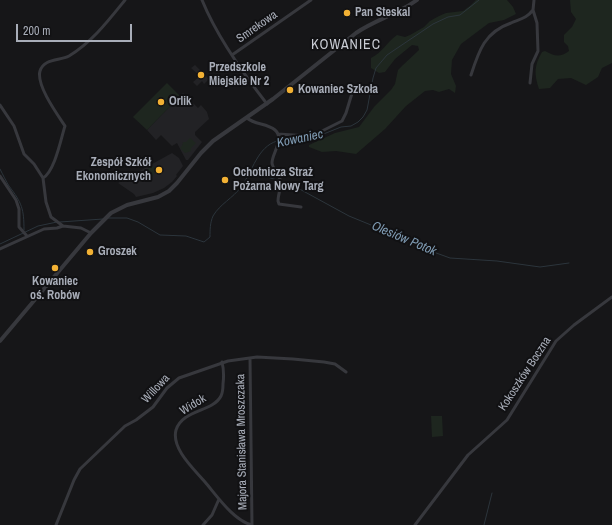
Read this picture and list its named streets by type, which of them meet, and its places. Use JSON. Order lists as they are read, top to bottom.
{
  "streets": {
    "street": [
      "Smrekowa",
      "Kokoszków Boczna",
      "Willowa",
      "Widok",
      "Majora Stanisława Mroszczaka"
    ]
  },
  "crossings": [
    ["Willowa", "Widok"],
    ["Willowa", "Majora Stanisława Mroszczaka"],
    ["Widok", "Majora Stanisława Mroszczaka"]
  ],
  "districts": ["KOWANIEC"],
  "water": ["Kowaniec", "Olesiów Potok"],
  "places": [
    "Pan Steskal",
    "Przedszkole Miejskie Nr 2",
    "Kowaniec Szkoła",
    "Orlik",
    "Zespół Szkół Ekonomicznych",
    "Ochotnicza Straż Pożarna Nowy Targ",
    "Groszek",
    "Kowaniec oś. Robów"
  ],
  "scale_bar": "200 m"
}
